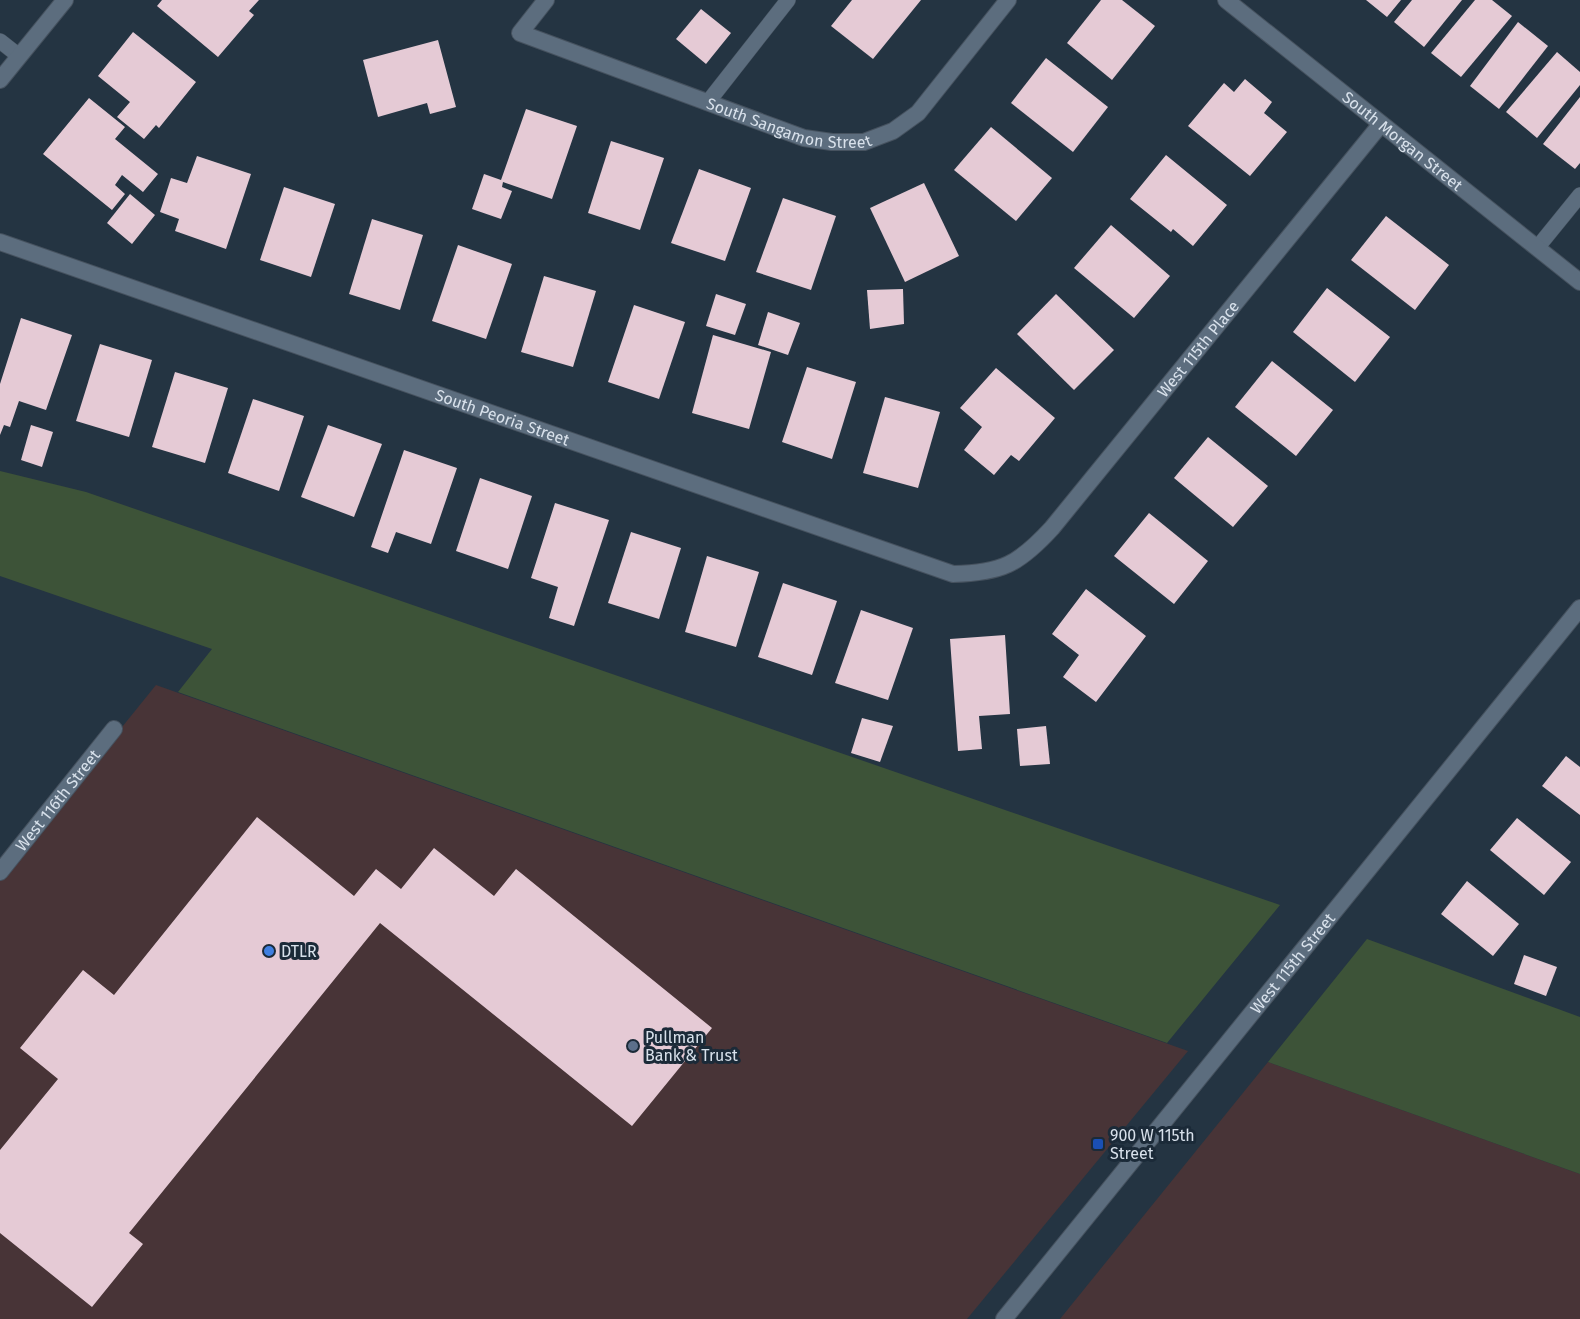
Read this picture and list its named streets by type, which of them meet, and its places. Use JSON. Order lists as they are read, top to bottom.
{
  "streets": {
    "street": [
      "South Sangamon Street",
      "South Morgan Street",
      "West 115th Place",
      "South Peoria Street",
      "West 116th Street",
      "West 115th Street"
    ]
  },
  "crossings": [
    ["South Morgan Street", "West 115th Place"],
    ["West 115th Place", "South Peoria Street"]
  ],
  "places": {
    "other": ["DTLR", "Pullman Bank & Trust"],
    "transit": ["900 W 115th Street"]
  }
}
